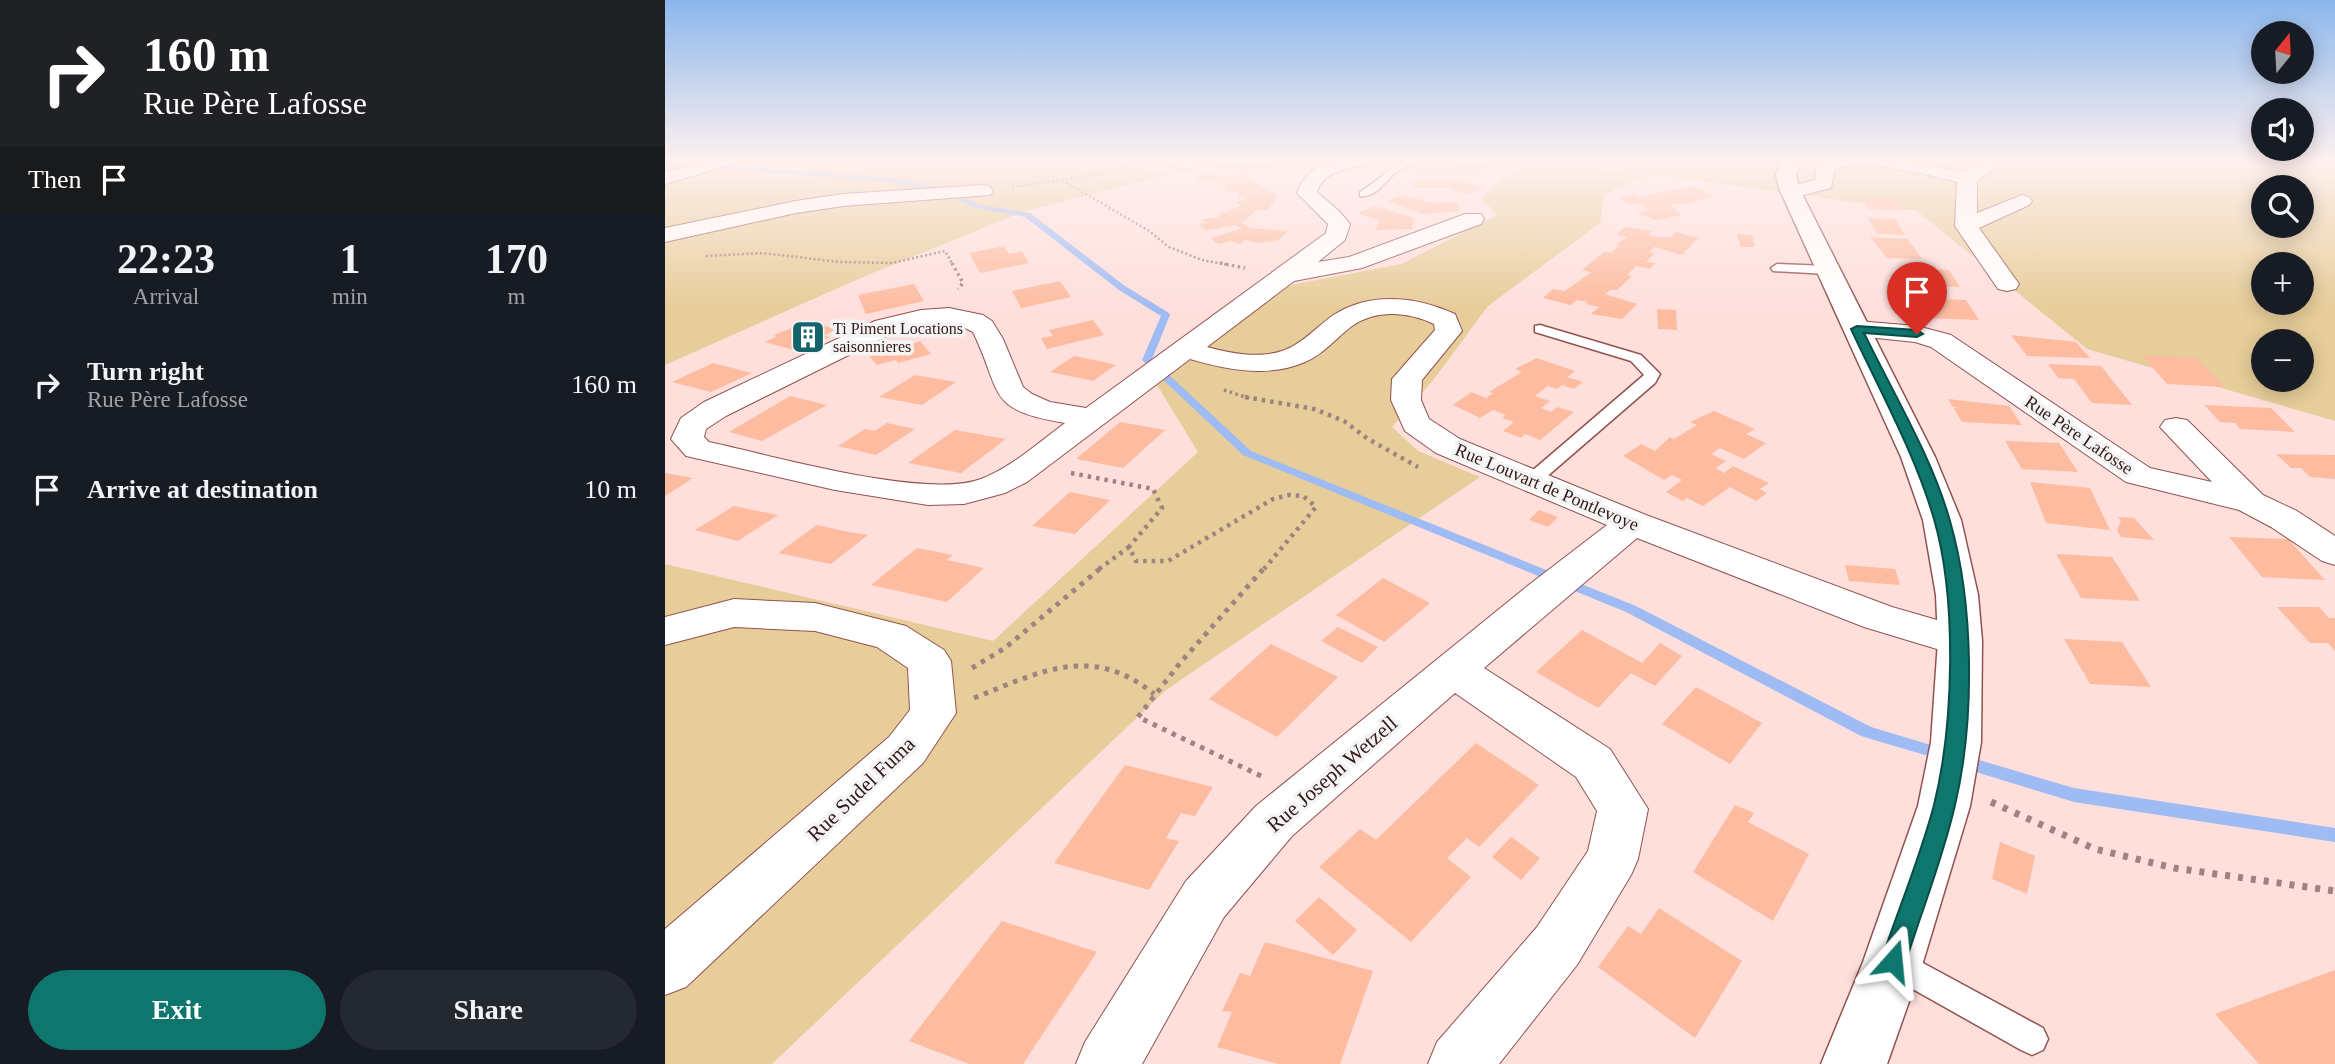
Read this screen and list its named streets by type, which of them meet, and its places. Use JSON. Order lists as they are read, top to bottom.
{
  "streets": {
    "street": [
      "Rue Père Lafosse",
      "Rue Louvart de Pontlevoye",
      "Rue Joseph Wetzell",
      "Rue Sudel Fuma"
    ]
  },
  "crossings": [
    ["Rue Louvart de Pontlevoye", "Rue Joseph Wetzell"]
  ],
  "places": {
    "building": ["Ti Piment Locations saisonnieres"]
  },
  "north": "top",
  "page": {
    "turn": ["160 m", "Rue Père Lafosse"],
    "map_buttons": ["+", "−"],
    "then": "Then",
    "eta": [
      "22:23",
      "Arrival",
      "1",
      "min",
      "170",
      "m"
    ],
    "list": [
      {
        "name": "Turn right",
        "note": "Rue Père Lafosse",
        "value": "160 m"
      },
      {
        "name": "Arrive at destination",
        "value": "10 m"
      }
    ],
    "buttons": ["Exit", "Share"]
  }
}
